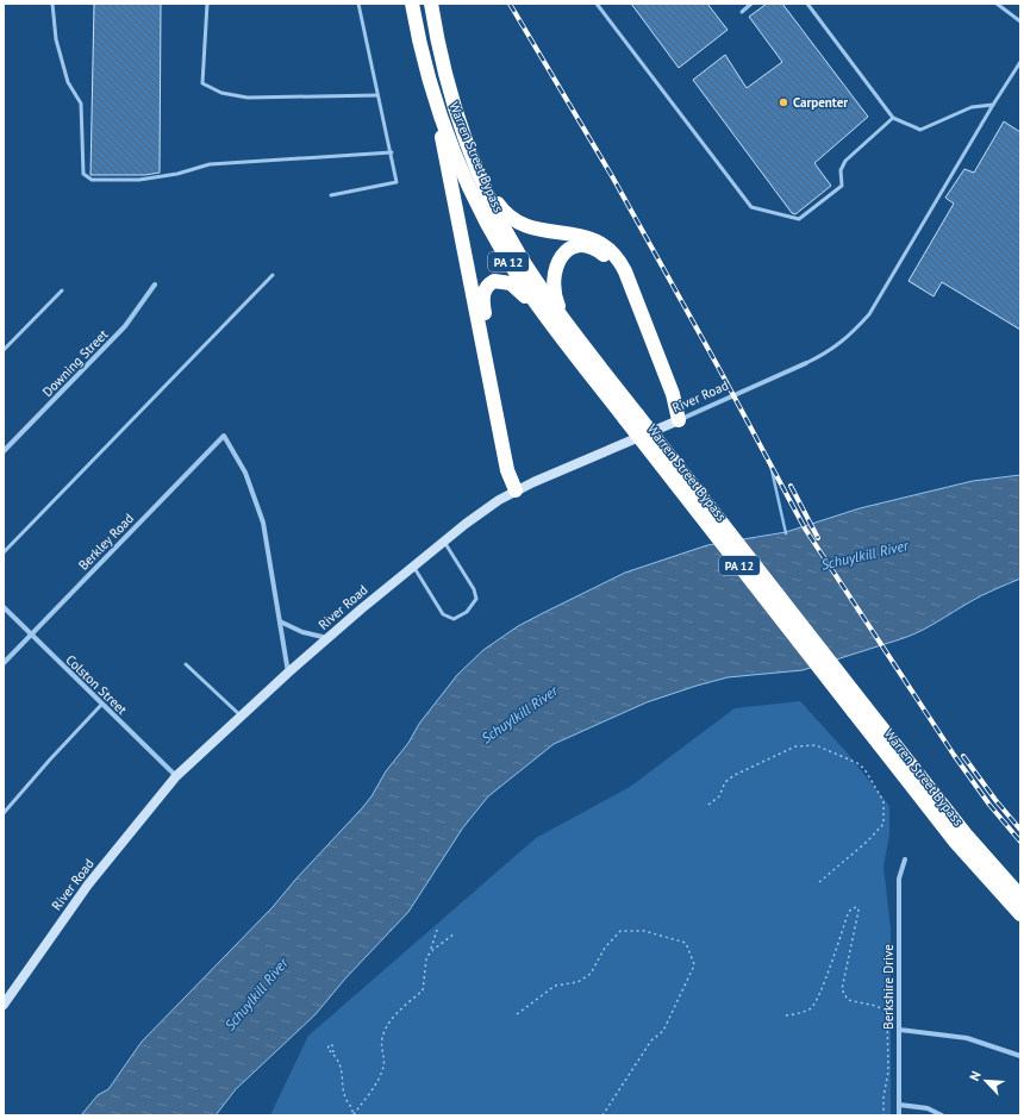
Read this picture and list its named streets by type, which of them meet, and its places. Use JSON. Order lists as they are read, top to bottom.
{
  "streets": {
    "highway": ["Warren Street Bypass", "PA 12"],
    "street": [
      "Downing Street",
      "River Road",
      "Berkley Road",
      "Colston Street",
      "Berkshire Drive"
    ]
  },
  "crossings": [
    ["River Road", "Colston Street"],
    ["Berkley Road", "Colston Street"]
  ],
  "water": ["Schuylkill River"],
  "places": ["Carpenter"],
  "north": "top left"
}
